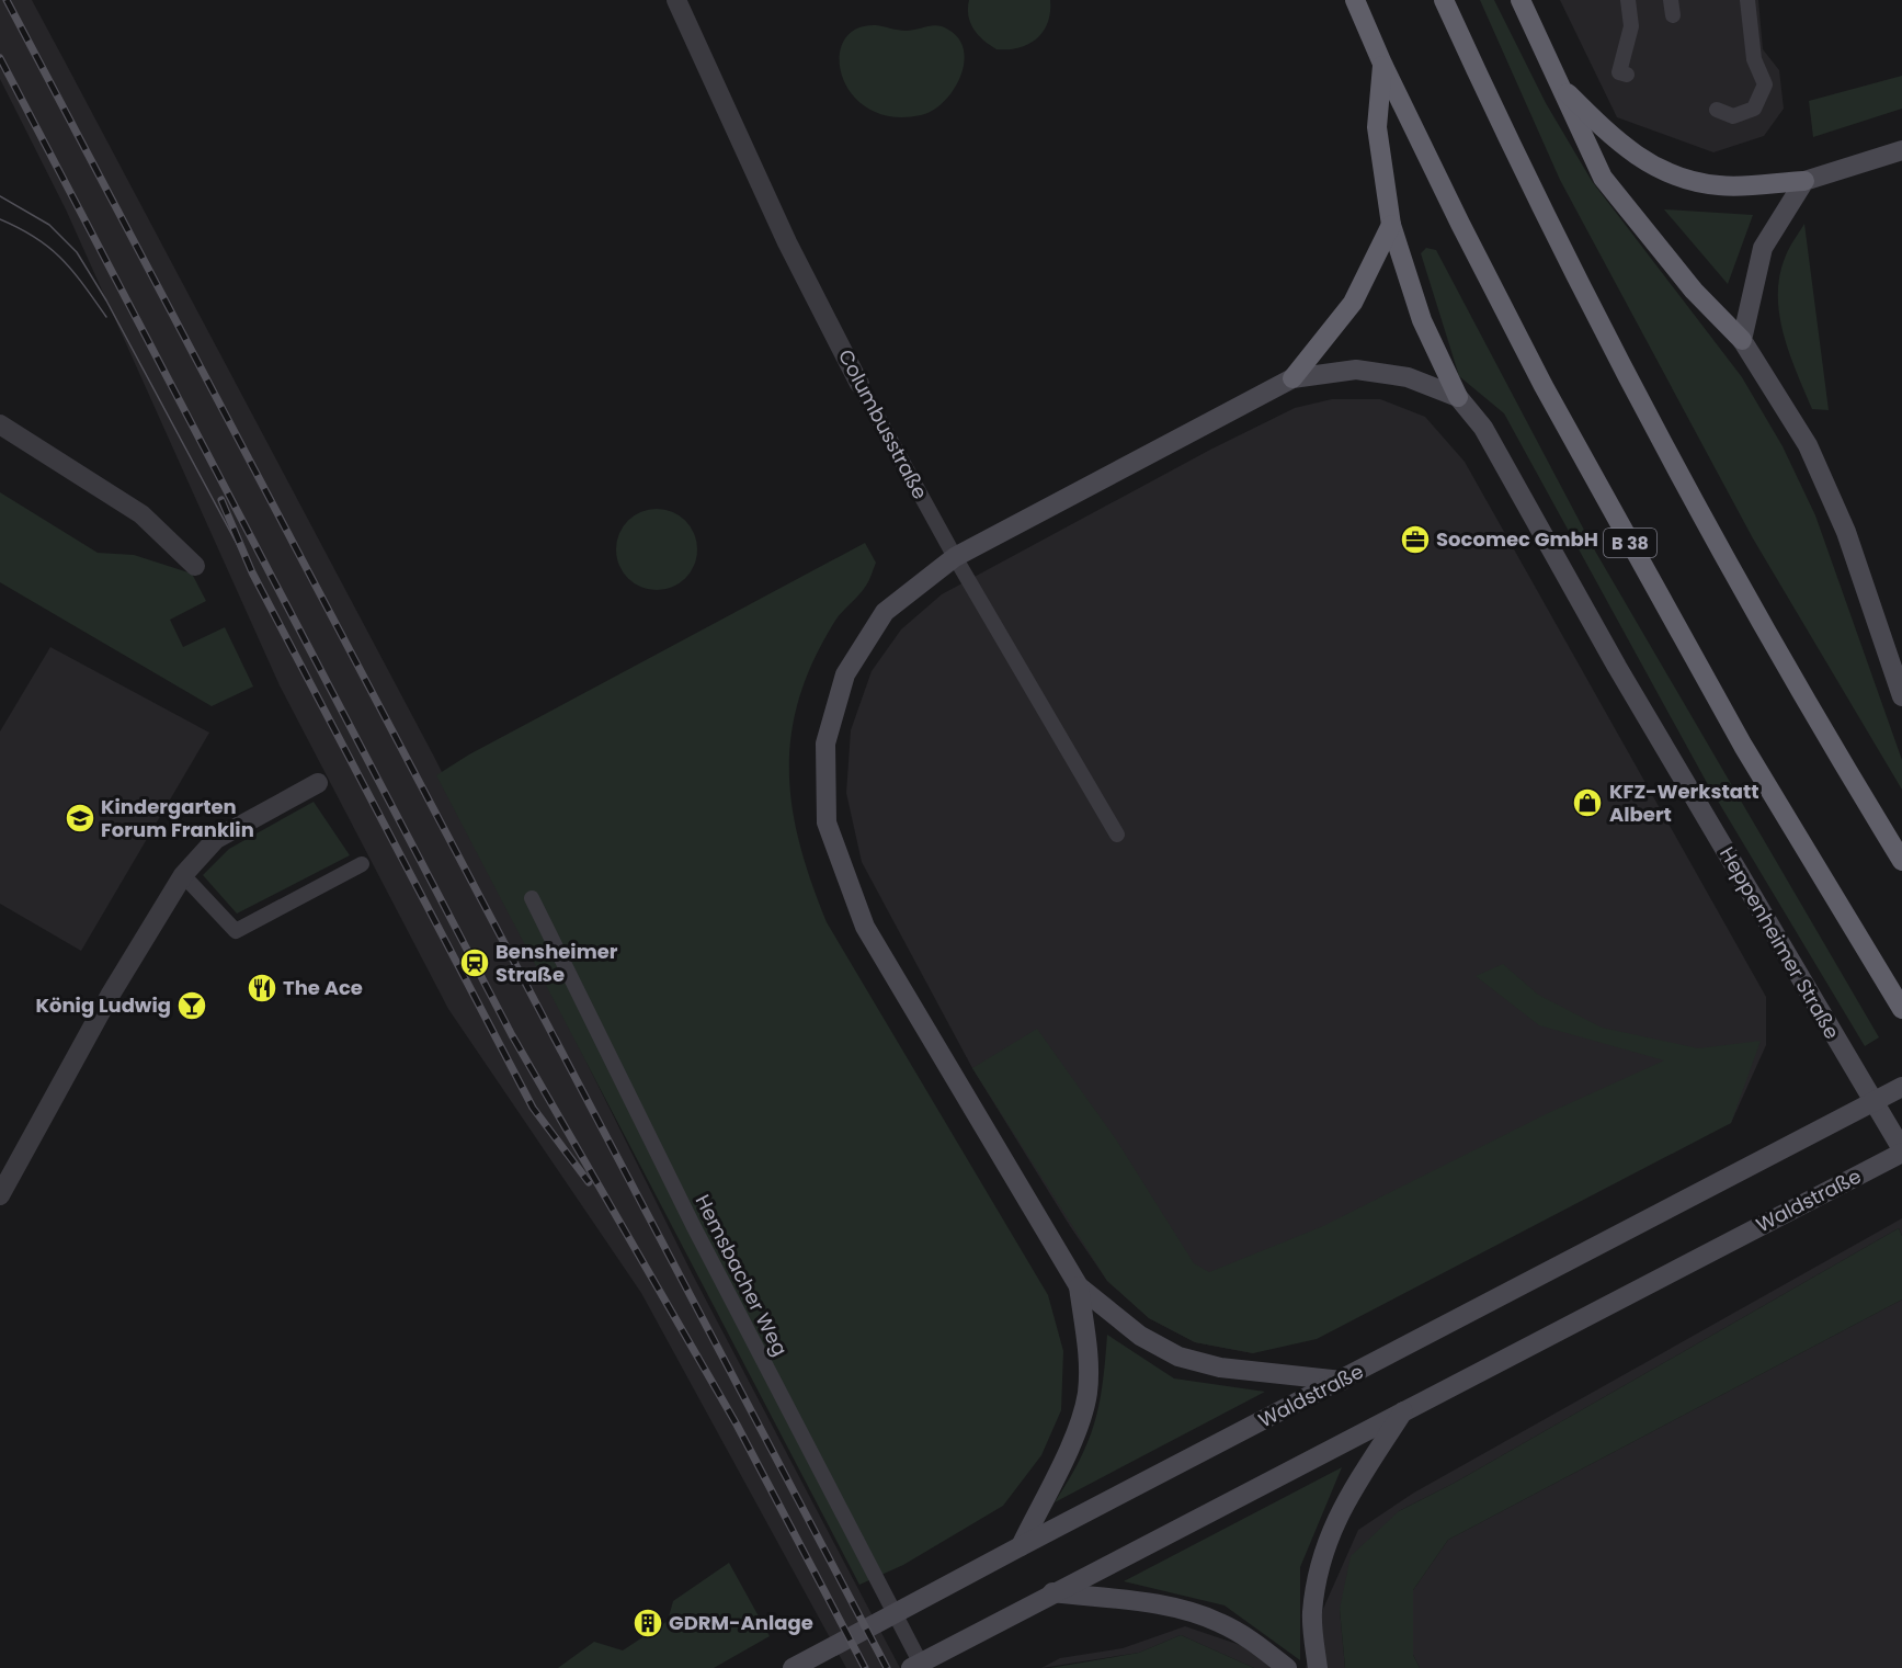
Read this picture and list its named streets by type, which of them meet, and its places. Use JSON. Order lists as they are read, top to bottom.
{
  "streets": {
    "highway": ["B 38"],
    "main road": ["Heppenheimer Straße", "Waldstraße"],
    "street": ["Columbusstraße"],
    "lane": ["Hemsbacher Weg"]
  },
  "crossings": [
    ["Heppenheimer Straße", "Waldstraße"]
  ],
  "places": {
    "office": ["Socomec GmbH"],
    "shop": ["KFZ-Werkstatt Albert"],
    "school or university": ["Kindergarten Forum Franklin"],
    "station": ["Bensheimer Straße"],
    "restaurant": ["The Ace"],
    "bar": ["König Ludwig"],
    "building": ["GDRM-Anlage"]
  }
}
